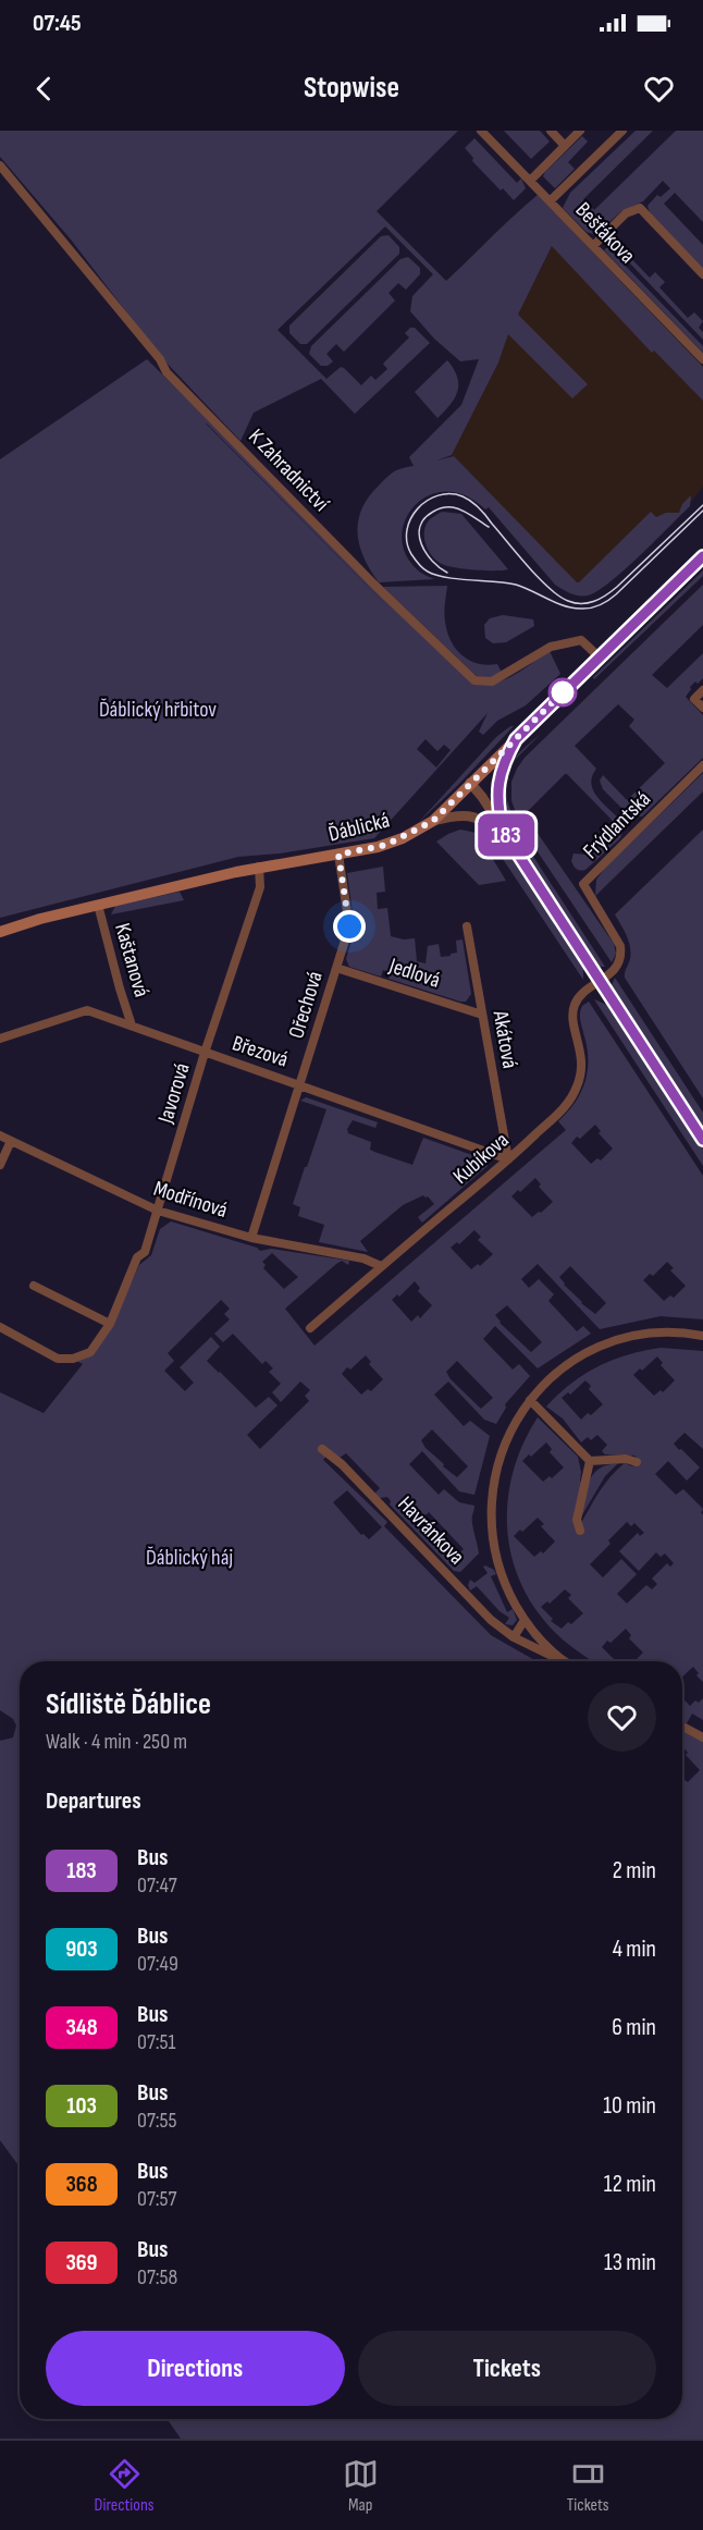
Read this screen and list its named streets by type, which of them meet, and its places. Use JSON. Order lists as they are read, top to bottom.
{
  "streets": {
    "main road": ["Ďáblická"],
    "street": [
      "Bešťákova",
      "K Zahradnictví",
      "Frýdlantská",
      "Kaštanová",
      "Jedlová",
      "Ořechová",
      "Akátová",
      "Březová",
      "Javorová",
      "Kubíkova",
      "Modřínová",
      "Havránkova"
    ]
  },
  "crossings": [
    ["K Zahradnictví", "Ďáblická"],
    ["Frýdlantská", "Kubíkova"],
    ["Ďáblická", "Kaštanová"],
    ["Ďáblická", "Ořechová"],
    ["Ďáblická", "Javorová"],
    ["Kaštanová", "Březová"],
    ["Jedlová", "Ořechová"],
    ["Jedlová", "Akátová"],
    ["Ořechová", "Březová"],
    ["Ořechová", "Modřínová"],
    ["Akátová", "Březová"],
    ["Akátová", "Kubíkova"],
    ["Březová", "Javorová"],
    ["Březová", "Kubíkova"],
    ["Javorová", "Modřínová"],
    ["Kubíkova", "Modřínová"]
  ],
  "parks": ["Ďáblický hřbitov", "Ďáblický háj"],
  "lines": ["bus line 183"],
  "page": {
    "status": "07:45",
    "header": "Stopwise",
    "on_map": "183",
    "heading": [
      ["Sídliště Ďáblice", "Walk · 4 min · 250 m"],
      "Departures"
    ],
    "list": [
      {
        "mark": "183",
        "name": "Bus",
        "note": "07:47",
        "value": "2 min"
      },
      {
        "mark": "903",
        "name": "Bus",
        "note": "07:49",
        "value": "4 min"
      },
      {
        "mark": "348",
        "name": "Bus",
        "note": "07:51",
        "value": "6 min"
      },
      {
        "mark": "103",
        "name": "Bus",
        "note": "07:55",
        "value": "10 min"
      },
      {
        "mark": "368",
        "name": "Bus",
        "note": "07:57",
        "value": "12 min"
      },
      {
        "mark": "369",
        "name": "Bus",
        "note": "07:58",
        "value": "13 min"
      }
    ],
    "buttons": ["Directions", "Tickets"],
    "tabs": ["Directions", "Map", "Tickets"]
  }
}
